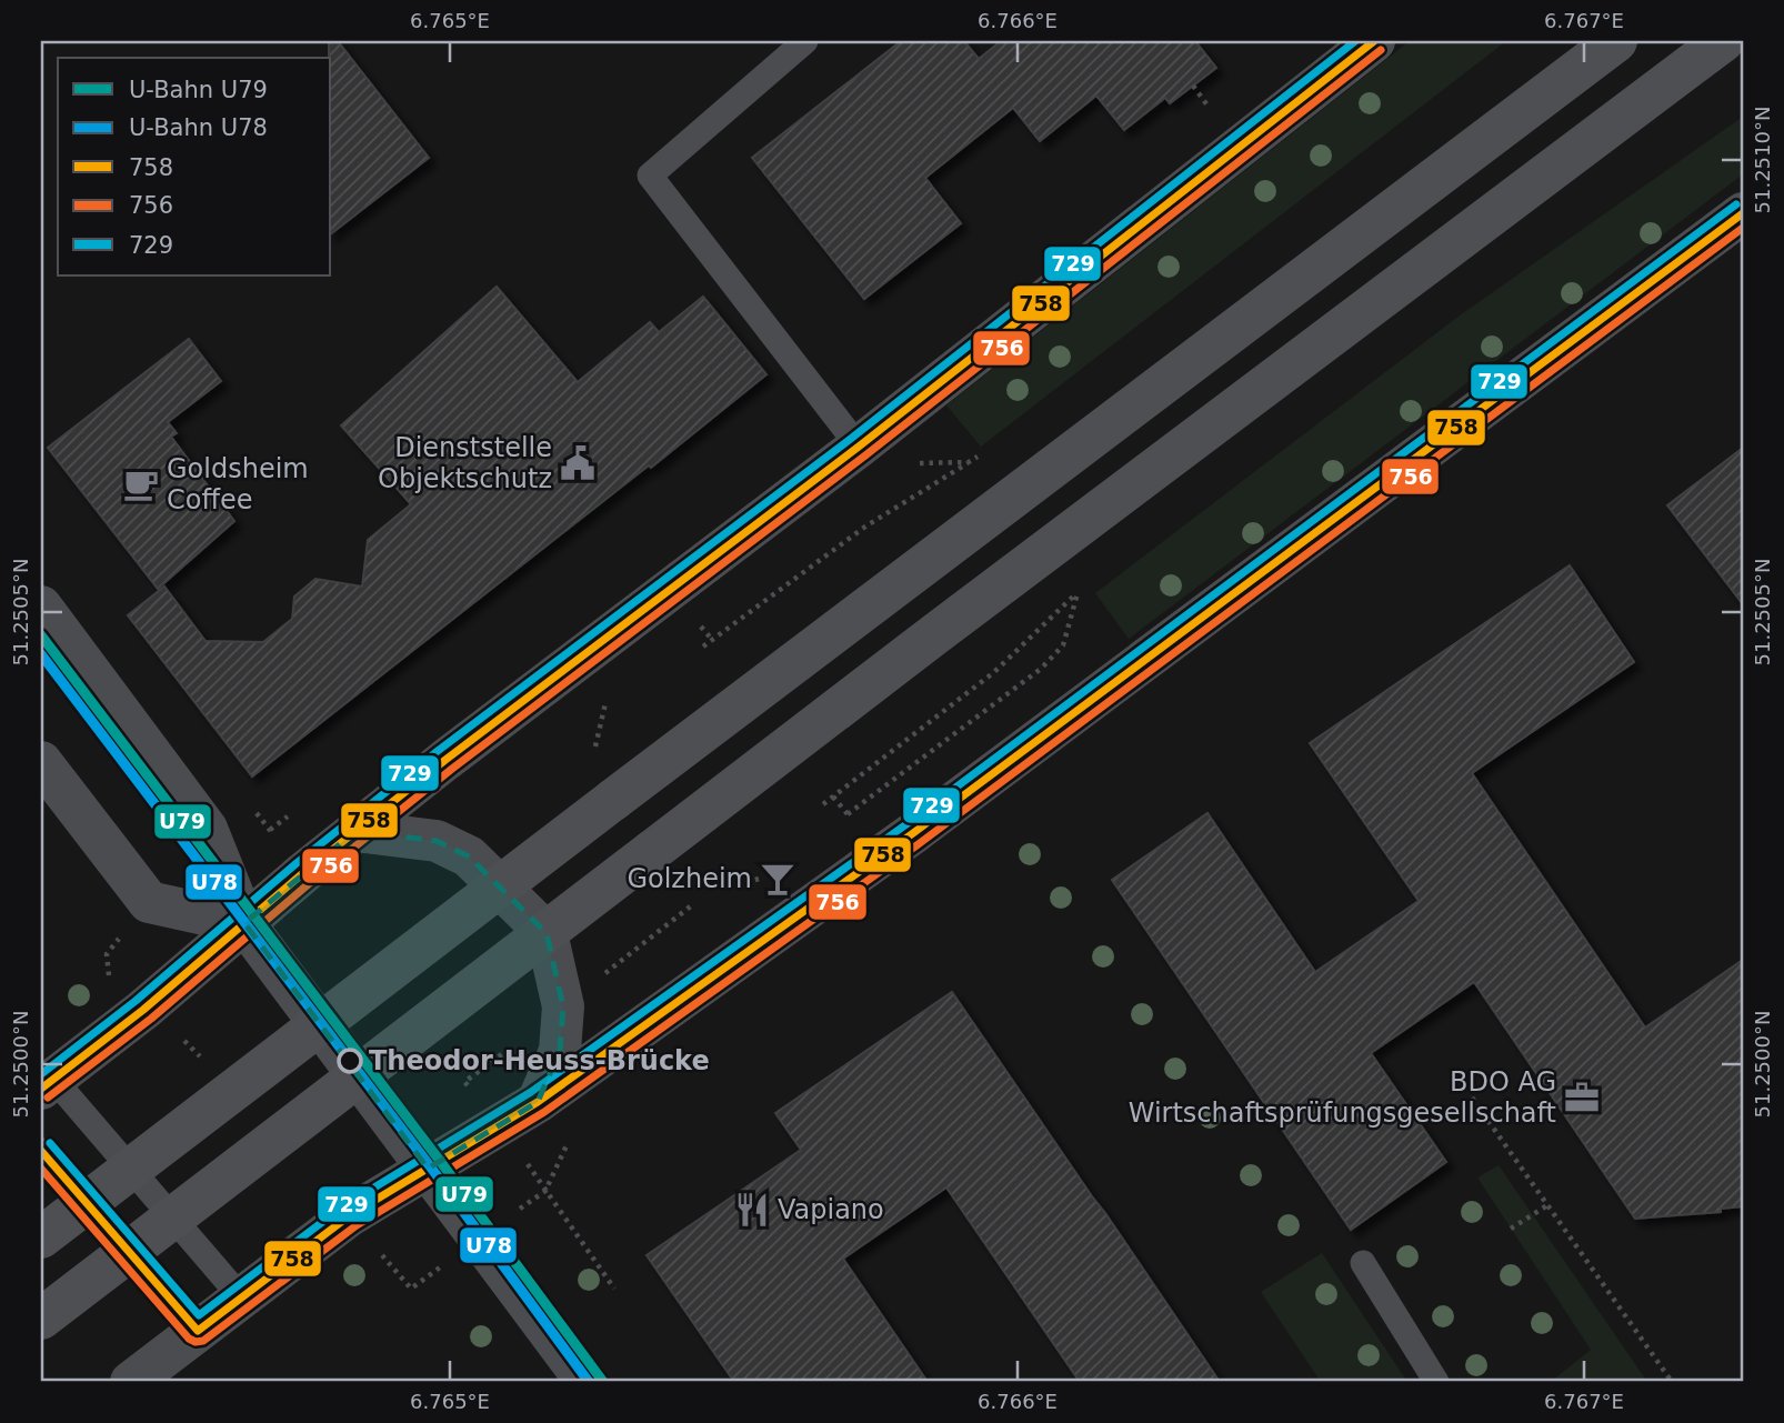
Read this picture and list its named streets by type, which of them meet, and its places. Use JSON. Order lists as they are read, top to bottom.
{
  "places": {
    "public building": ["Dienststelle Objektschutz"],
    "cafe": ["Goldsheim Coffee"],
    "bar": ["Golzheim"],
    "other": ["Theodor-Heuss-Brücke"],
    "office": ["BDO AG Wirtschaftsprüfungsgesellschaft"],
    "restaurant": ["Vapiano"]
  },
  "lines": [
    "transit line 758",
    "transit line 729",
    "transit line 756",
    "metro line U79",
    "metro line U78"
  ],
  "legend": [
    "U-Bahn U79",
    "U-Bahn U78",
    "758",
    "756",
    "729"
  ],
  "coordinates": [
    "6.765°E",
    "6.766°E",
    "6.767°E",
    "51.2510°N",
    "51.2505°N",
    "51.2500°N"
  ]
}
